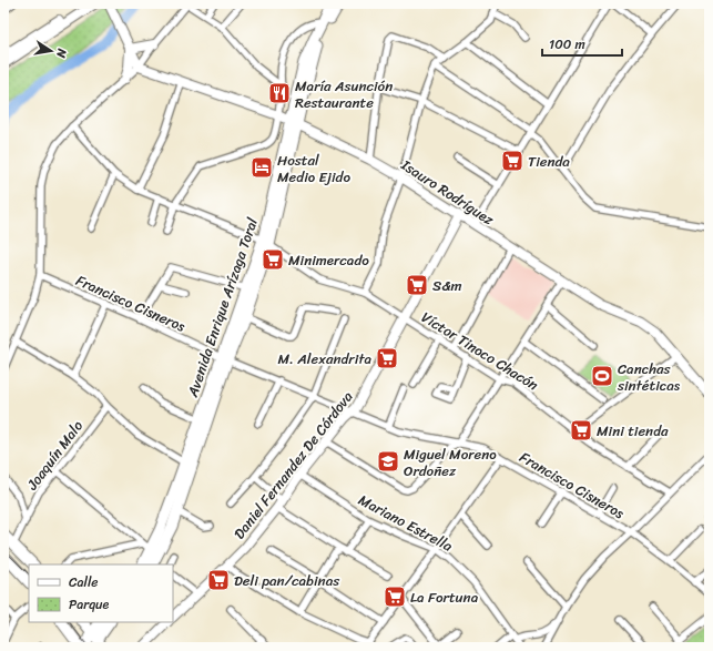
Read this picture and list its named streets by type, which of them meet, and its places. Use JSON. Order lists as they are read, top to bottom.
{
  "streets": {
    "main road": ["Avenida Enrique Arízaga Toral"],
    "street": [
      "Isauro Rodríguez",
      "Francisco Cisneros",
      "Víctor Tinoco Chacón",
      "Joaquín Malo",
      "Daniel Fernandez De Córdova",
      "Mariano Estrella"
    ]
  },
  "crossings": [
    ["Isauro Rodríguez", "Avenida Enrique Arízaga Toral"],
    ["Isauro Rodríguez", "Daniel Fernandez De Córdova"],
    ["Francisco Cisneros", "Avenida Enrique Arízaga Toral"],
    ["Francisco Cisneros", "Daniel Fernandez De Córdova"],
    ["Avenida Enrique Arízaga Toral", "Víctor Tinoco Chacón"],
    ["Víctor Tinoco Chacón", "Daniel Fernandez De Córdova"],
    ["Daniel Fernandez De Córdova", "Mariano Estrella"]
  ],
  "places": {
    "restaurant": ["María Asunción Restaurante"],
    "supermarket": [
      "Tienda",
      "Minimercado",
      "S&m",
      "M. Alexandrita",
      "Mini tienda",
      "Deli pan/cabinas",
      "La Fortuna"
    ],
    "hotel": ["Hostal Medio Ejido"],
    "sports": ["Canchas sintéticas"],
    "school or university": ["Miguel Moreno Ordoñez"]
  },
  "legend": ["Calle", "Parque"],
  "scale_bar": "100 m",
  "north": "right"
}
